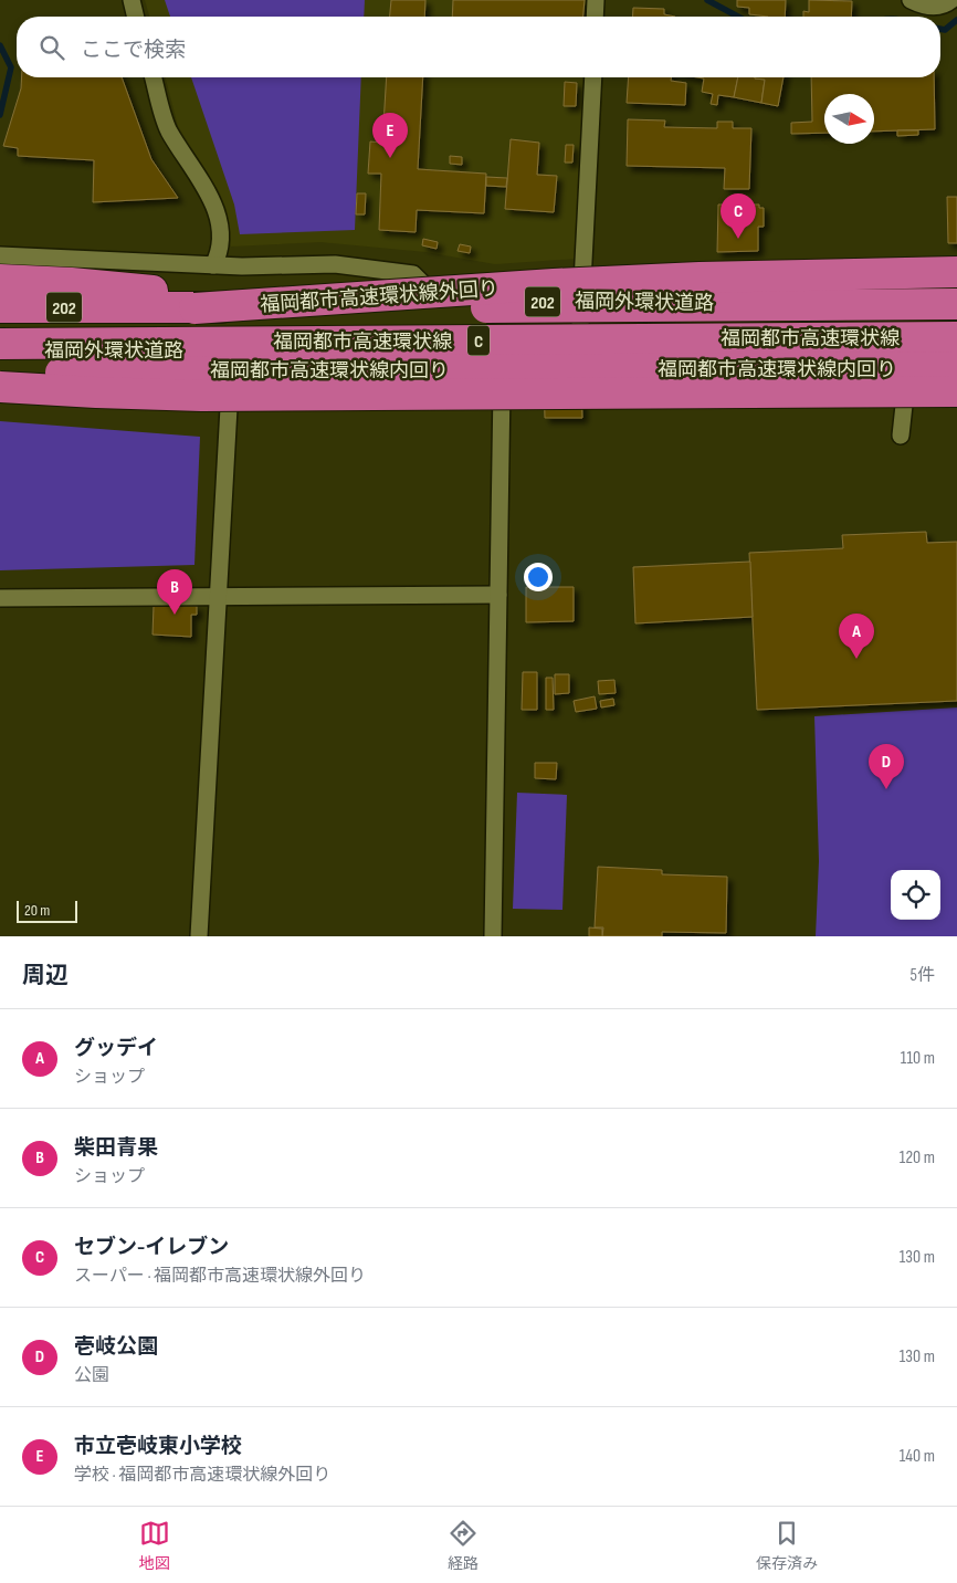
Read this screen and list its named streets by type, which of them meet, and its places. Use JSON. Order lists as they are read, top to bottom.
{
  "streets": {
    "highway": [
      "福岡都市高速環状線外回り",
      "202",
      "福岡外環状道路",
      "福岡都市高速環状線",
      "C",
      "福岡都市高速環状線内回り"
    ]
  },
  "crossings": [
    ["福岡都市高速環状線外回り", "福岡外環状道路"],
    ["福岡外環状道路", "福岡都市高速環状線"]
  ],
  "scale_bar": "20 m",
  "north": "right",
  "page": {
    "search": "ここで検索",
    "pins": [
      "E",
      "C",
      "B",
      "A",
      "D"
    ],
    "scale": "20 m",
    "heading": ["周辺", "5件"],
    "list": [
      {
        "mark": "A",
        "name": "グッデイ",
        "note": "ショップ",
        "value": "110 m"
      },
      {
        "mark": "B",
        "name": "柴田青果",
        "note": "ショップ",
        "value": "120 m"
      },
      {
        "mark": "C",
        "name": "セブン-イレブン",
        "note": "スーパー · 福岡都市高速環状線外回り",
        "value": "130 m"
      },
      {
        "mark": "D",
        "name": "壱岐公園",
        "note": "公園",
        "value": "130 m"
      },
      {
        "mark": "E",
        "name": "市立壱岐東小学校",
        "note": "学校 · 福岡都市高速環状線外回り",
        "value": "140 m"
      }
    ],
    "nav": ["地図", "経路", "保存済み"]
  }
}
